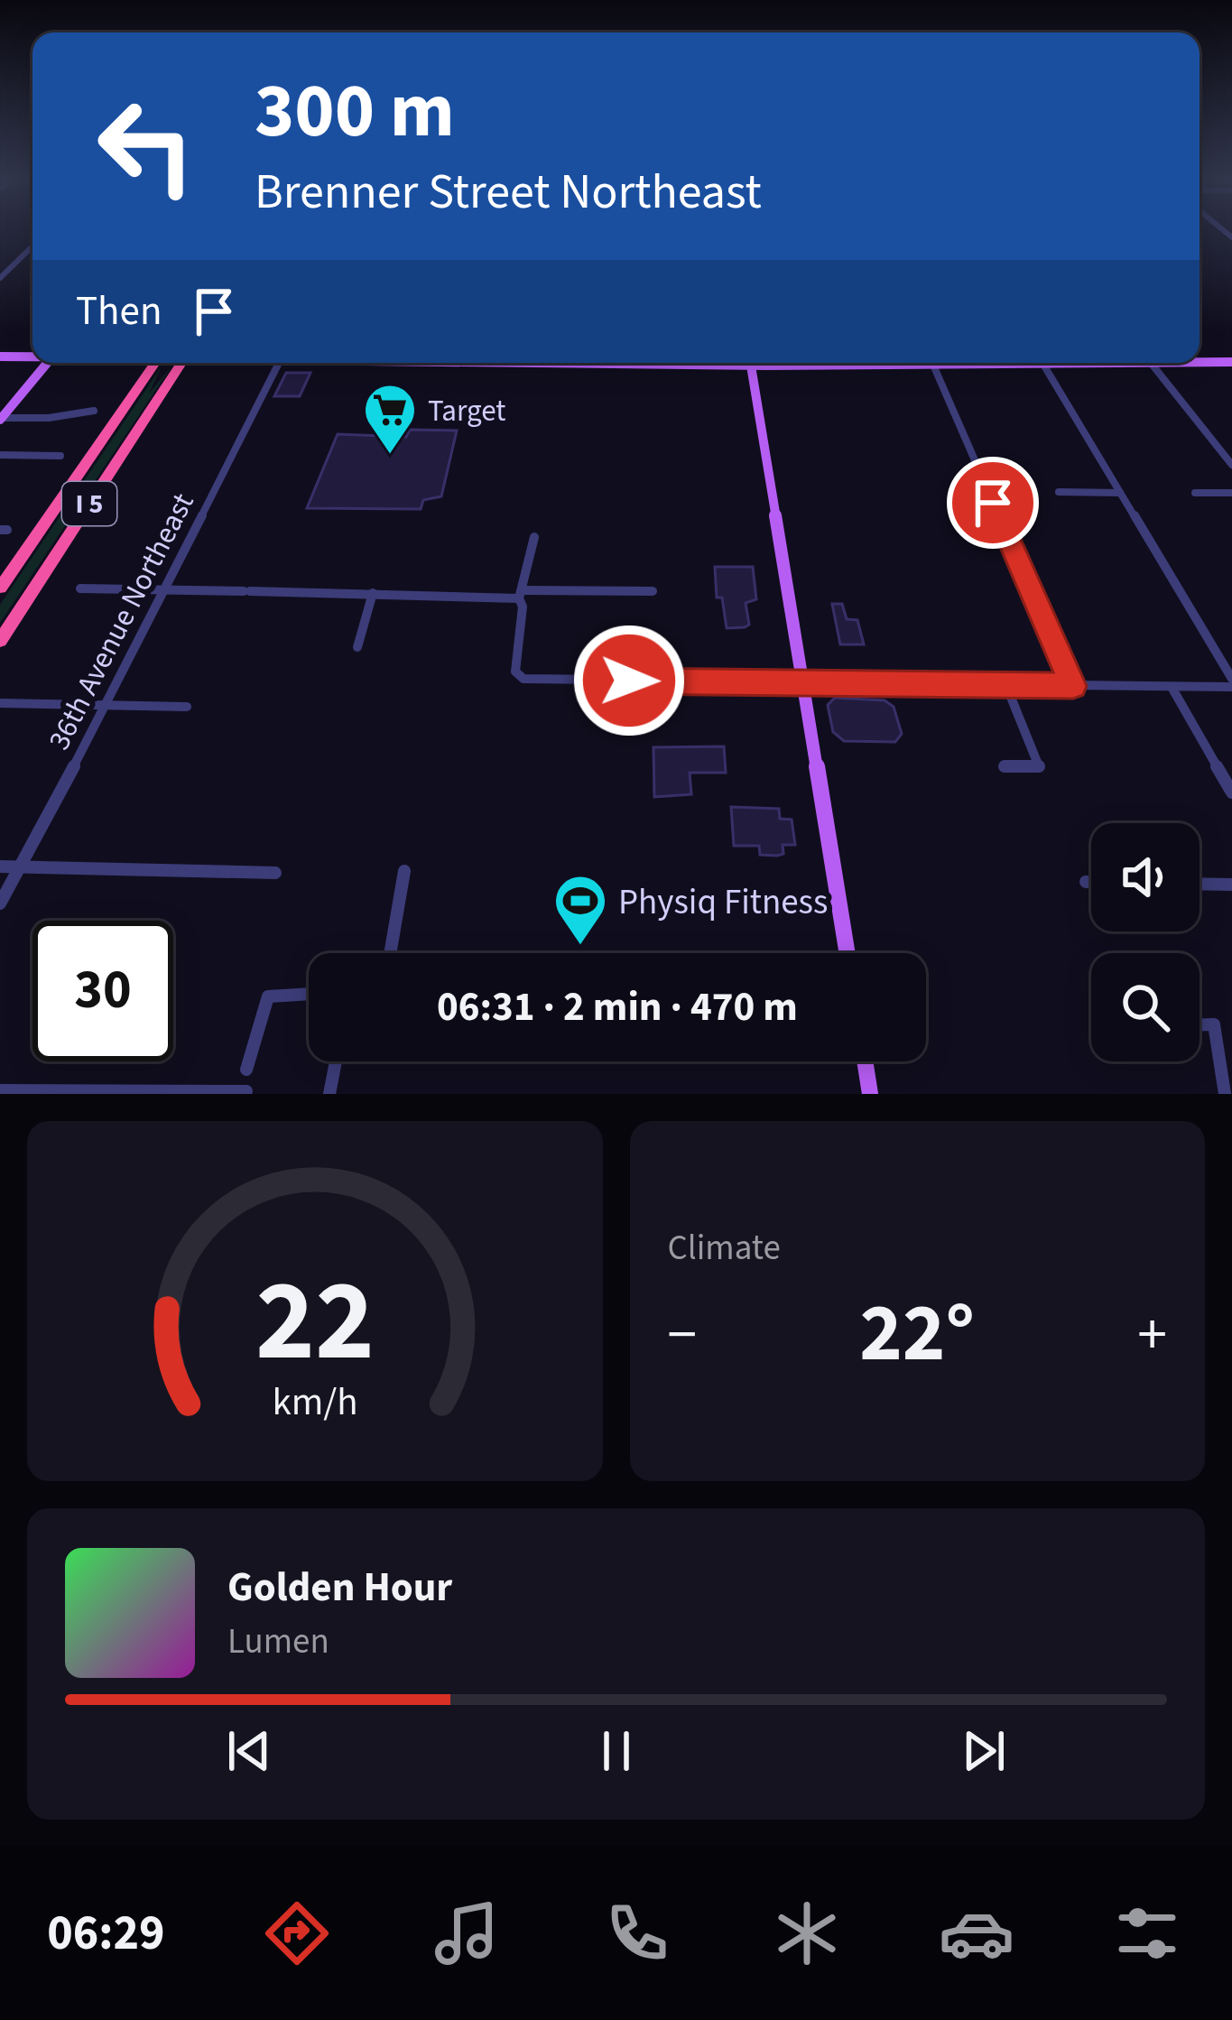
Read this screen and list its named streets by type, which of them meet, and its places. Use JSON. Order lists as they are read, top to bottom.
{
  "streets": {
    "highway": ["I 5"],
    "street": ["36th Avenue Northeast"]
  },
  "places": {
    "supermarket": ["Target"],
    "sports": ["Physiq Fitness"]
  },
  "page": {
    "turn": ["300 m", "Brenner Street Northeast"],
    "then": "Then",
    "limit": "30",
    "trip": "06:31 · 2 min · 470 m",
    "tile": "Climate",
    "heat": ["−", "22°", "+"],
    "song": ["Golden Hour", "Lumen"],
    "tabs": "06:29",
    "gauge": ["22", "km/h"]
  }
}
